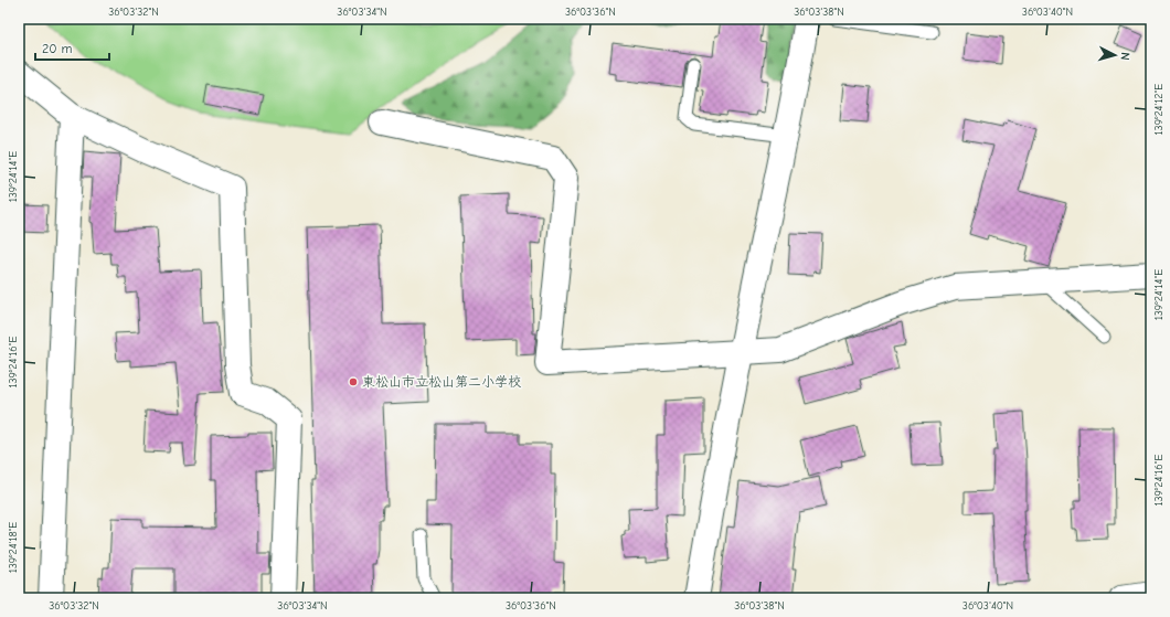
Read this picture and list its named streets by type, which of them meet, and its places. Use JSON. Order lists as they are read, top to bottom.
{
  "places": ["東松山市立松山第二小学校"],
  "scale_bar": "20 m",
  "north": "right",
  "coordinates": [
    "36°03'32\"N",
    "36°03'34\"N",
    "36°03'36\"N",
    "36°03'38\"N",
    "36°03'40\"N",
    "139°24'12\"E",
    "139°24'14\"E",
    "139°24'16\"E",
    "139°24'18\"E"
  ]
}
